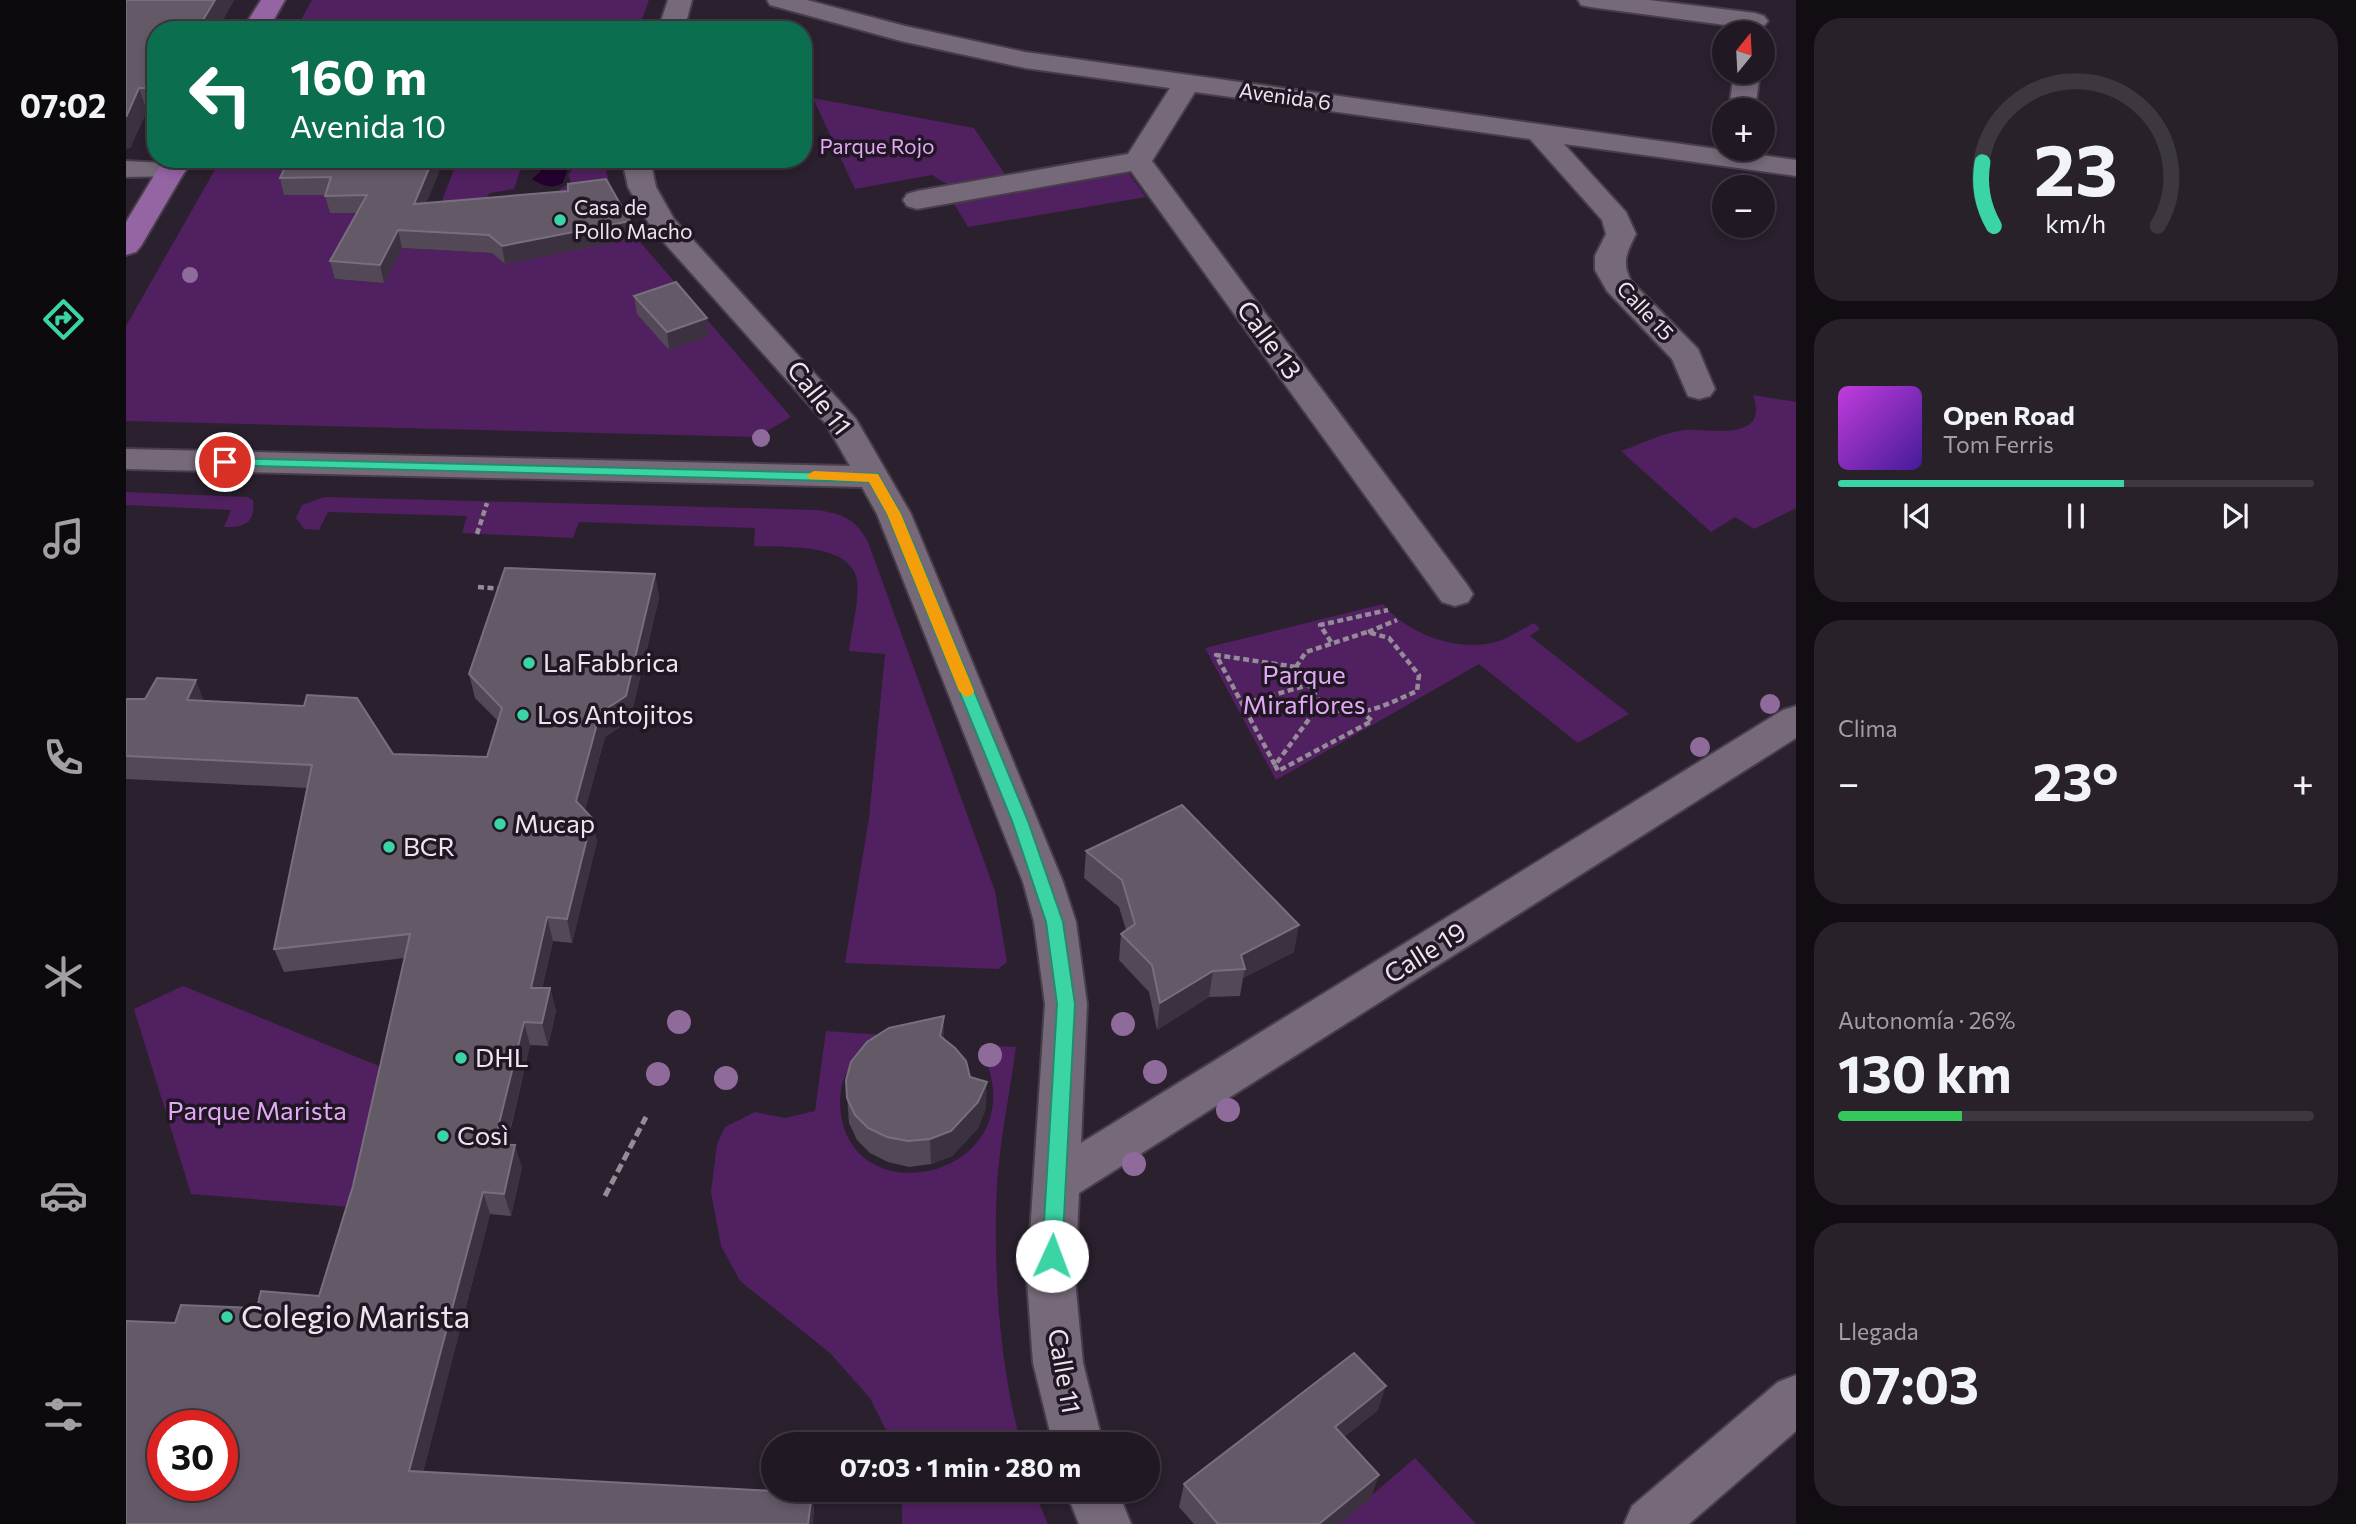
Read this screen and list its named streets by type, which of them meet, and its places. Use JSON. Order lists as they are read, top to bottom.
{
  "streets": {
    "street": [
      "Avenida 6",
      "Calle 15",
      "Calle 13",
      "Calle 11",
      "Calle 19"
    ]
  },
  "crossings": [
    ["Avenida 6", "Calle 15"],
    ["Calle 11", "Calle 19"]
  ],
  "parks": ["Parque Rojo", "Parque Miraflores", "Parque Marista"],
  "places": [
    "Casa de Pollo Macho",
    "La Fabbrica",
    "Los Antojitos",
    "Mucap",
    "BCR",
    "DHL",
    "Così",
    "Colegio Marista"
  ],
  "north": "top",
  "page": {
    "tabs": "07:02",
    "map_buttons": ["+", "−"],
    "turn": ["160 m", "Avenida 10"],
    "song": ["Open Road", "Tom Ferris"],
    "tile": [
      "Clima",
      ["Autonomía · 26%", "130 km"],
      ["Llegada", "07:03"]
    ],
    "heat": ["−", "23°", "+"],
    "limit": "30",
    "trip": "07:03 · 1 min · 280 m",
    "gauge": ["23", "km/h"]
  }
}
